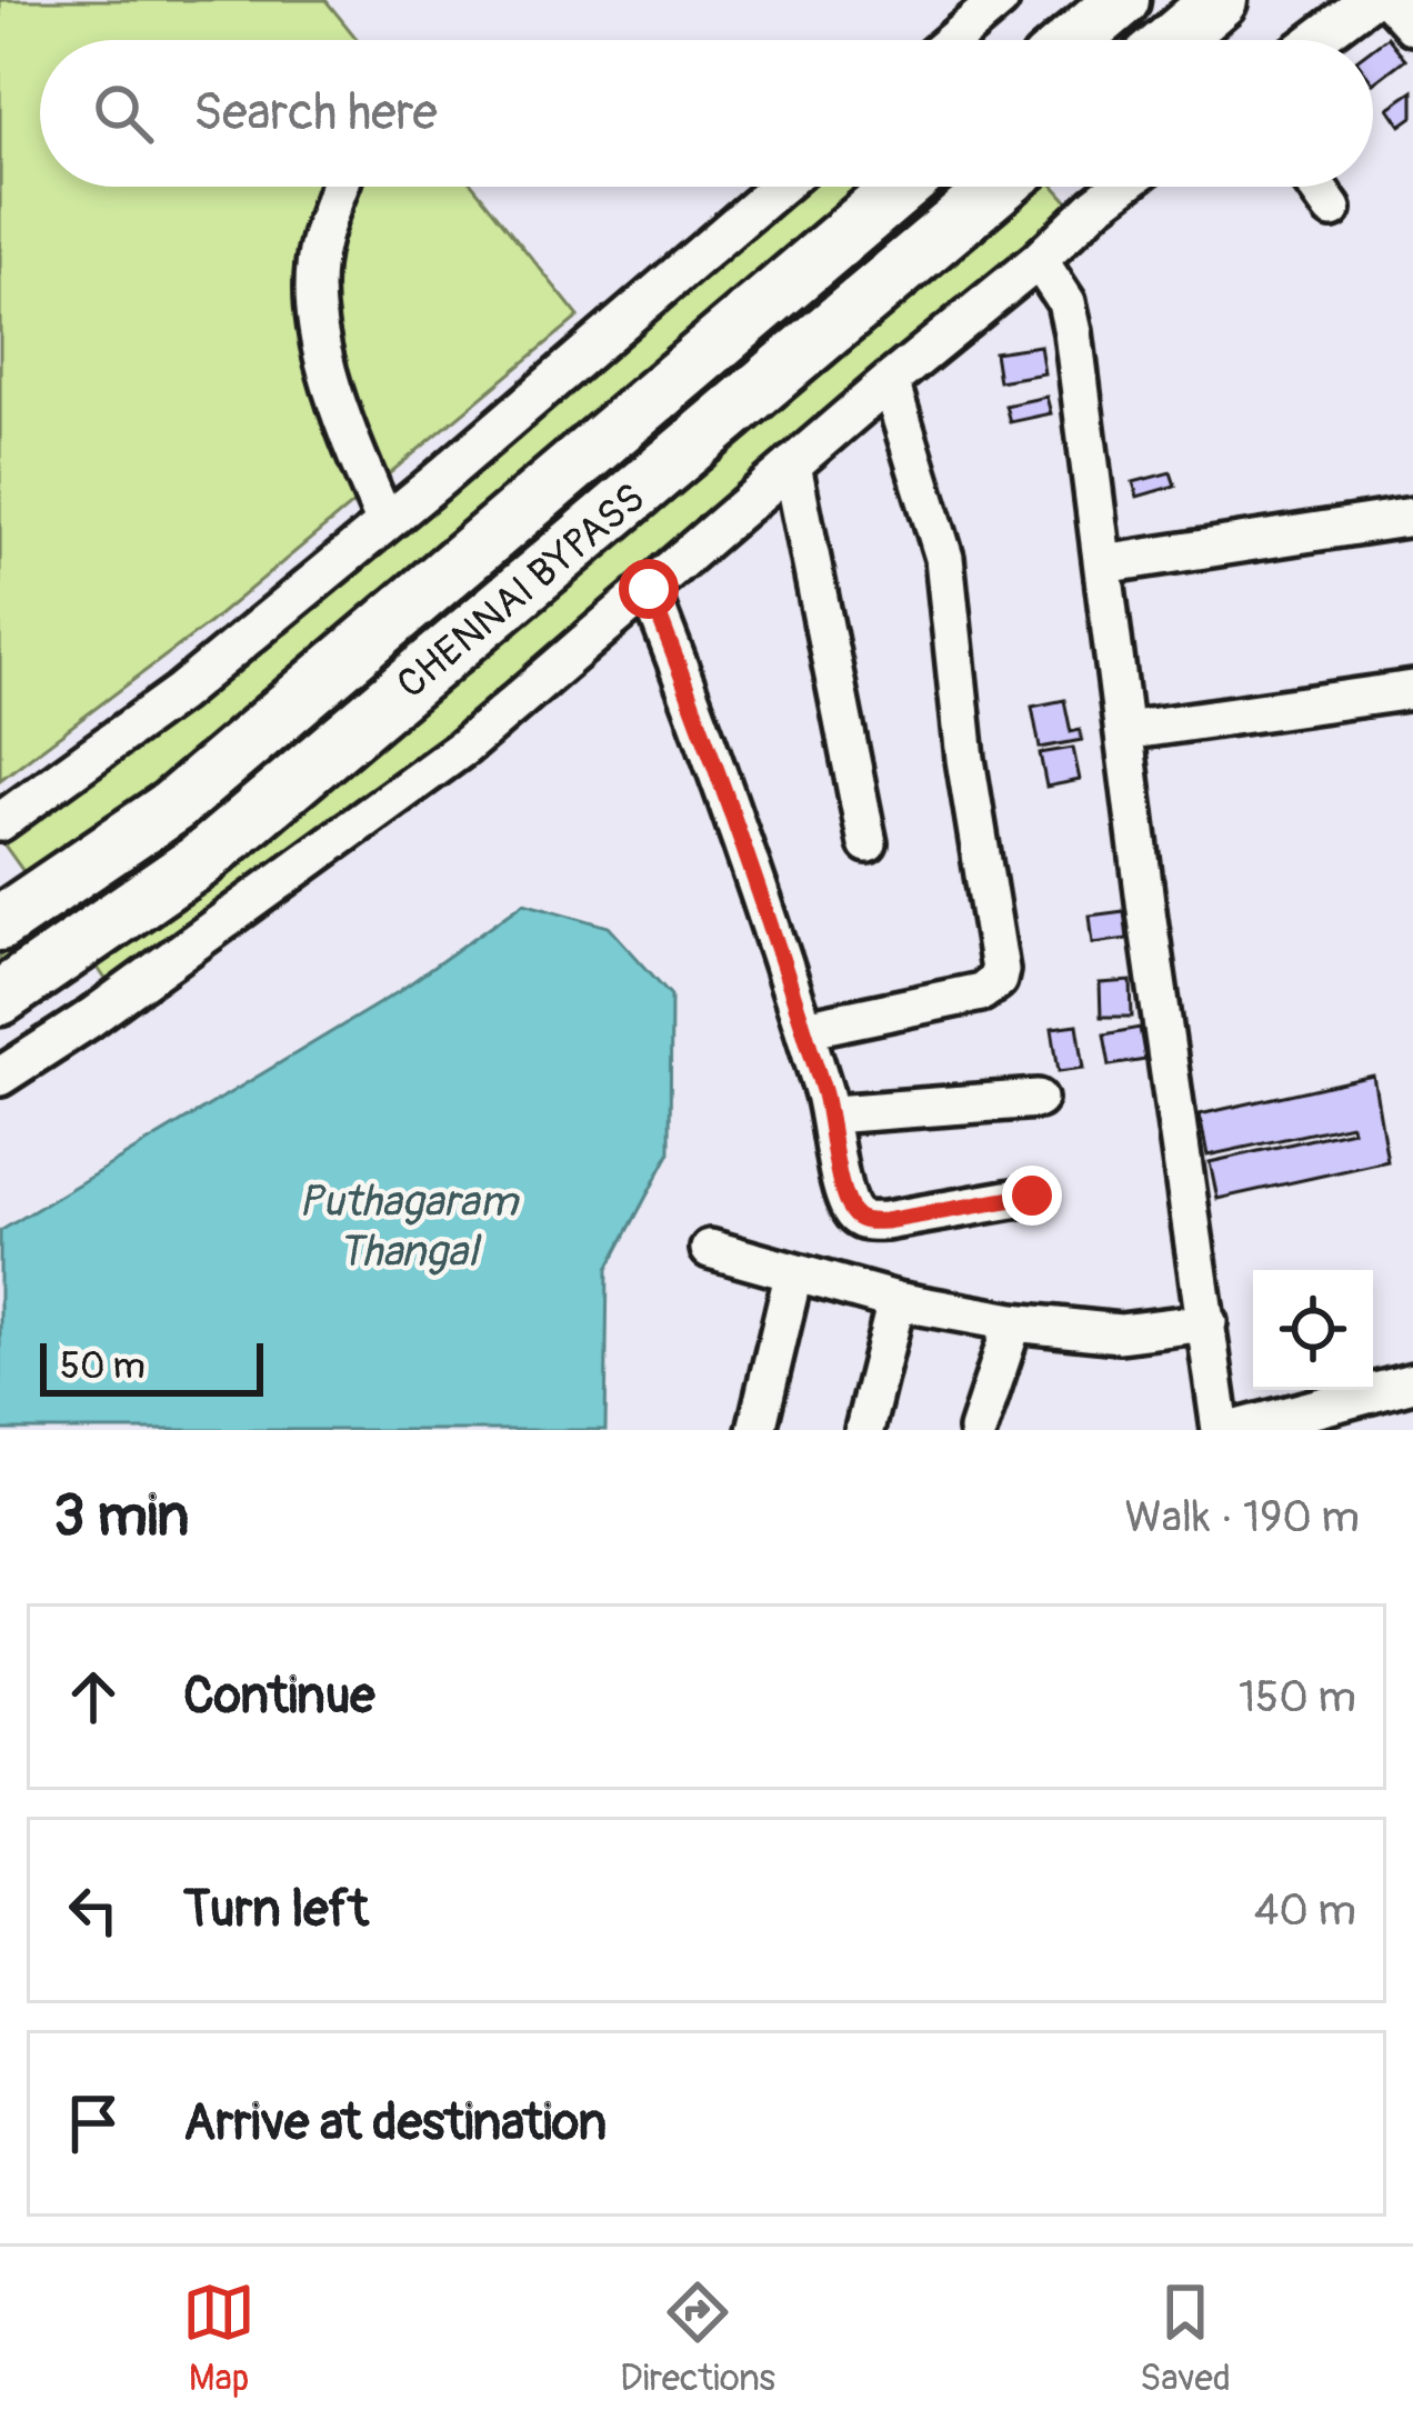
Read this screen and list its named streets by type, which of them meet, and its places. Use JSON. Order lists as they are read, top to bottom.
{
  "streets": {
    "highway": ["CHENNAI BYPASS"]
  },
  "water": ["Puthagaram Thangal"],
  "scale_bar": "50 m",
  "page": {
    "search": "Search here",
    "scale": "50 m",
    "heading": ["3 min", "Walk · 190 m"],
    "list": [
      ["Continue", "150 m"],
      ["Turn left", "40 m"],
      "Arrive at destination"
    ],
    "nav": ["Map", "Directions", "Saved"]
  }
}
